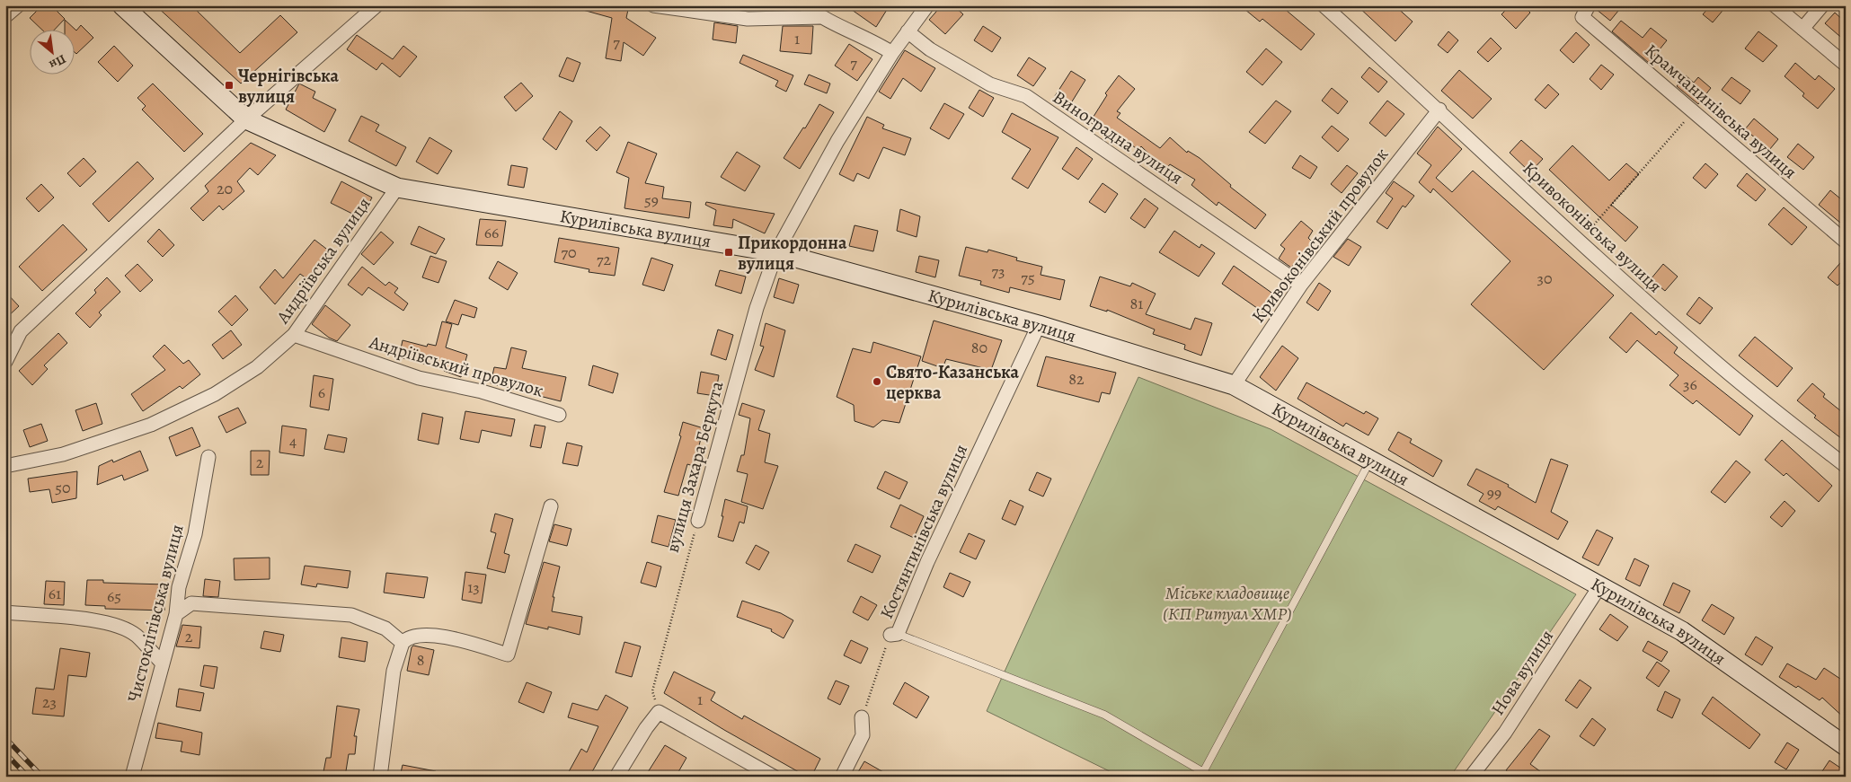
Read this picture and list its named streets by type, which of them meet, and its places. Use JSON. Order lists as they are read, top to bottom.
{
  "streets": {
    "main road": ["Курилівська вулиця"],
    "street": [
      "Крамчанинівська вулиця",
      "Виноградна вулиця",
      "Кривоконівська вулиця",
      "Кривоконівський провулок",
      "Андріївська вулиця",
      "Андріївський провулок",
      "вулиця Захара Беркута",
      "Костянтинівська вулиця",
      "Чистоклітівська вулиця",
      "Нова вулиця"
    ]
  },
  "crossings": [
    ["Виноградна вулиця", "Кривоконівський провулок"],
    ["Кривоконівська вулиця", "Кривоконівський провулок"],
    ["Курилівська вулиця", "Кривоконівський провулок"],
    ["Курилівська вулиця", "Андріївська вулиця"],
    ["Курилівська вулиця", "вулиця Захара Беркута"],
    ["Курилівська вулиця", "Костянтинівська вулиця"],
    ["Курилівська вулиця", "Нова вулиця"],
    ["Андріївська вулиця", "Андріївський провулок"]
  ],
  "parks": ["Міське кладовище (КП Ритуал ХМР)"],
  "places": {
    "transit": ["Чернігівська вулиця", "Прикордонна вулиця"],
    "other": ["Свято-Казанська церква"]
  },
  "house_numbers": [
    "1",
    "7",
    "7",
    "20",
    "59",
    "66",
    "70",
    "72",
    "73",
    "75",
    "30",
    "81",
    "80",
    "82",
    "36",
    "6",
    "4",
    "2",
    "50",
    "99",
    "13",
    "61",
    "65",
    "2",
    "8",
    "1",
    "23"
  ],
  "north": "bottom right"
}
